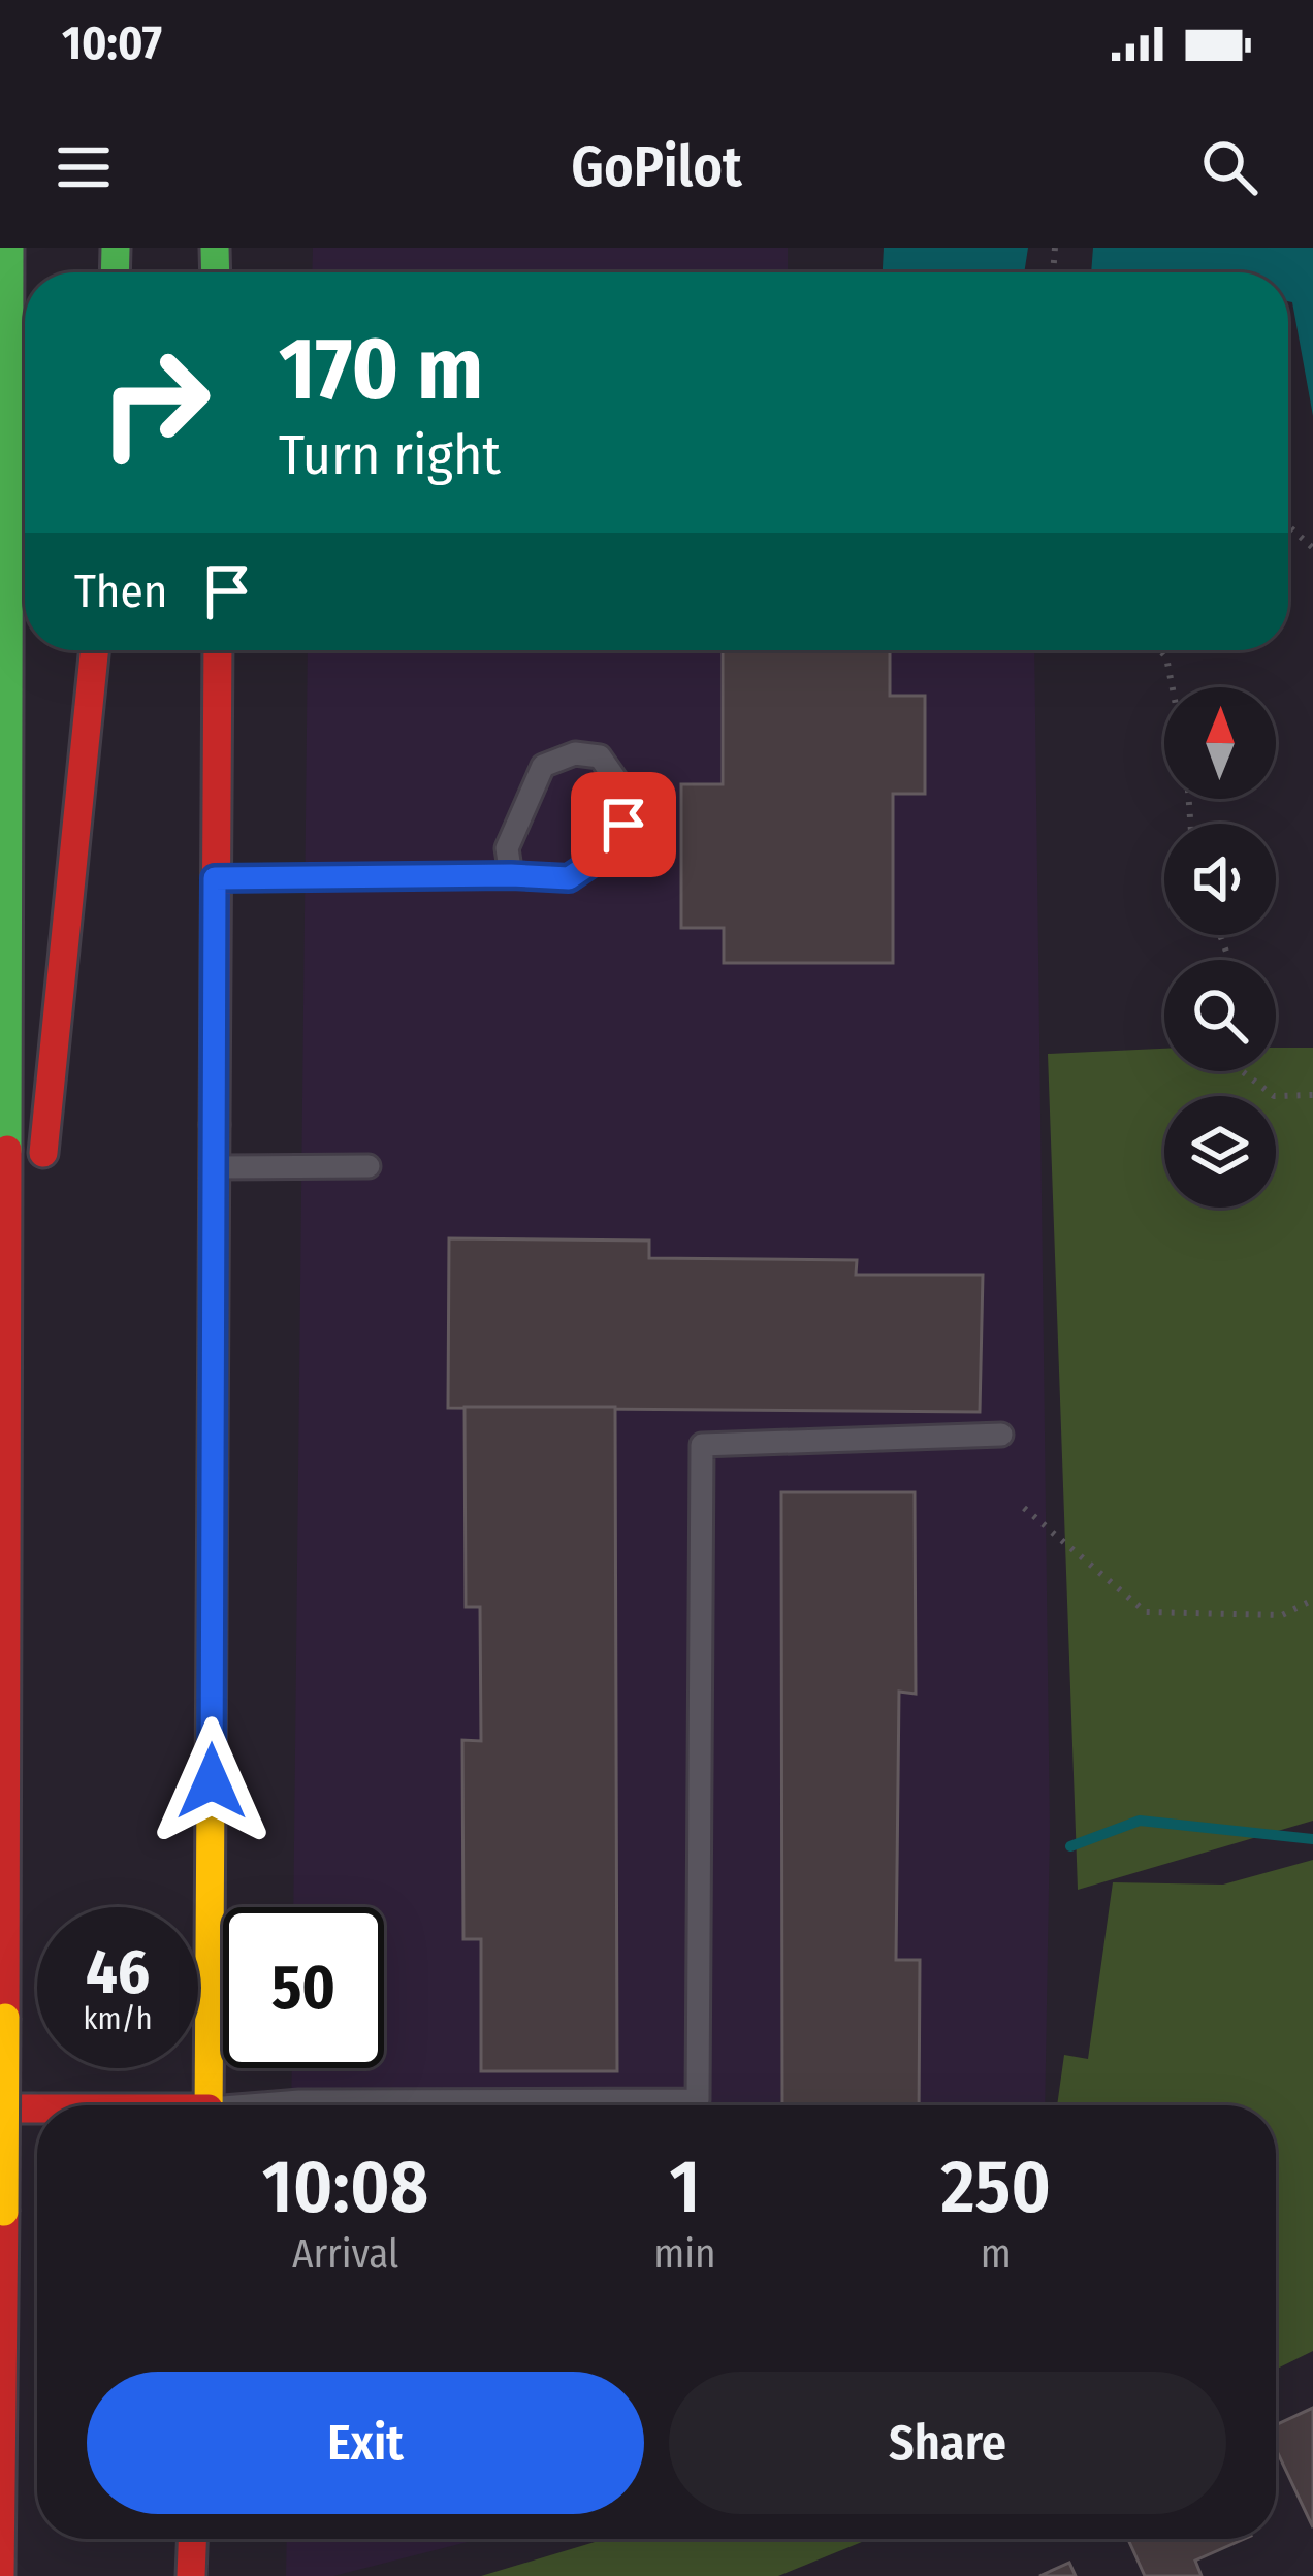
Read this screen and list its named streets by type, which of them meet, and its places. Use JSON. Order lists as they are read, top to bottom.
{
  "north": "top",
  "page": {
    "status": "10:07",
    "header": "GoPilot",
    "turn": ["170 m", "Turn right"],
    "then": "Then",
    "speed": "46 km/h",
    "limit": "50",
    "eta": [
      "10:08",
      "Arrival",
      "1",
      "min",
      "250",
      "m"
    ],
    "buttons": ["Exit", "Share"]
  }
}
